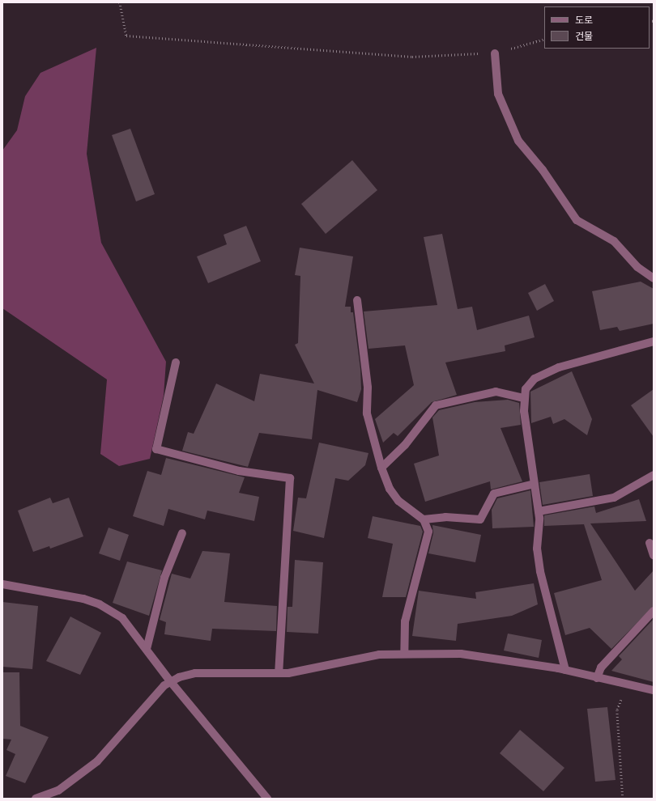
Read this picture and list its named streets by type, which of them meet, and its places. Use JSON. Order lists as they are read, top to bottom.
{
  "legend": ["도로", "건물"]
}
